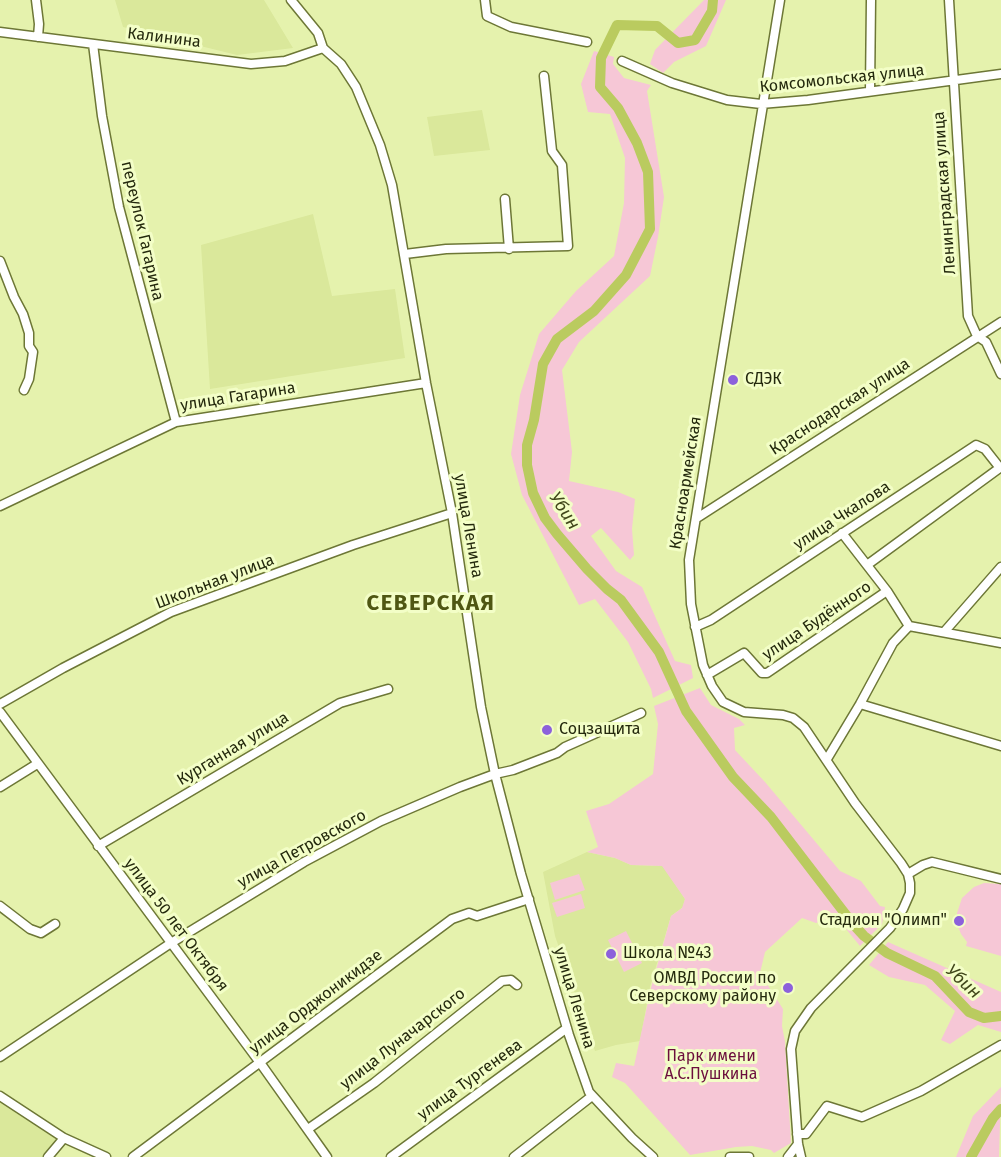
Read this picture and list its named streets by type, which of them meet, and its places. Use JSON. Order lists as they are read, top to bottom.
{
  "streets": {
    "street": [
      "Калинина",
      "Комсомольская улица",
      "Ленинградская улица",
      "переулок Гагарина",
      "улица Гагарина",
      "Краснодарская улица",
      "Красноармейская",
      "улица Чкалова",
      "улица Ленина",
      "Школьная улица",
      "улица Будённого",
      "Курганная улица",
      "улица Петровского",
      "улица 50 лет Октября",
      "улица Орджоникидзе",
      "улица Луначарского",
      "улица Тургенева"
    ]
  },
  "crossings": [
    ["Калинина", "переулок Гагарина"],
    ["Калинина", "улица Ленина"],
    ["Комсомольская улица", "Ленинградская улица"],
    ["Комсомольская улица", "Красноармейская"],
    ["Ленинградская улица", "Краснодарская улица"],
    ["переулок Гагарина", "улица Гагарина"],
    ["улица Гагарина", "улица Ленина"],
    ["Краснодарская улица", "Красноармейская"],
    ["Красноармейская", "улица Чкалова"],
    ["Красноармейская", "улица Будённого"],
    ["улица Чкалова", "улица Будённого"],
    ["улица Ленина", "Школьная улица"],
    ["улица Ленина", "улица Петровского"],
    ["улица Ленина", "улица Орджоникидзе"],
    ["улица Ленина", "улица Тургенева"],
    ["Курганная улица", "улица 50 лет Октября"],
    ["улица Петровского", "улица 50 лет Октября"],
    ["улица 50 лет Октября", "улица Орджоникидзе"],
    ["улица 50 лет Октября", "улица Луначарского"]
  ],
  "districts": ["СЕВЕРСКАЯ"],
  "water": ["Убин"],
  "parks": ["Парк имени А.С.Пушкина"],
  "places": [
    "СДЭК",
    "Соцзащита",
    "Стадион \"Олимп\"",
    "Школа №43",
    "ОМВД России по Северскому району"
  ]
}
